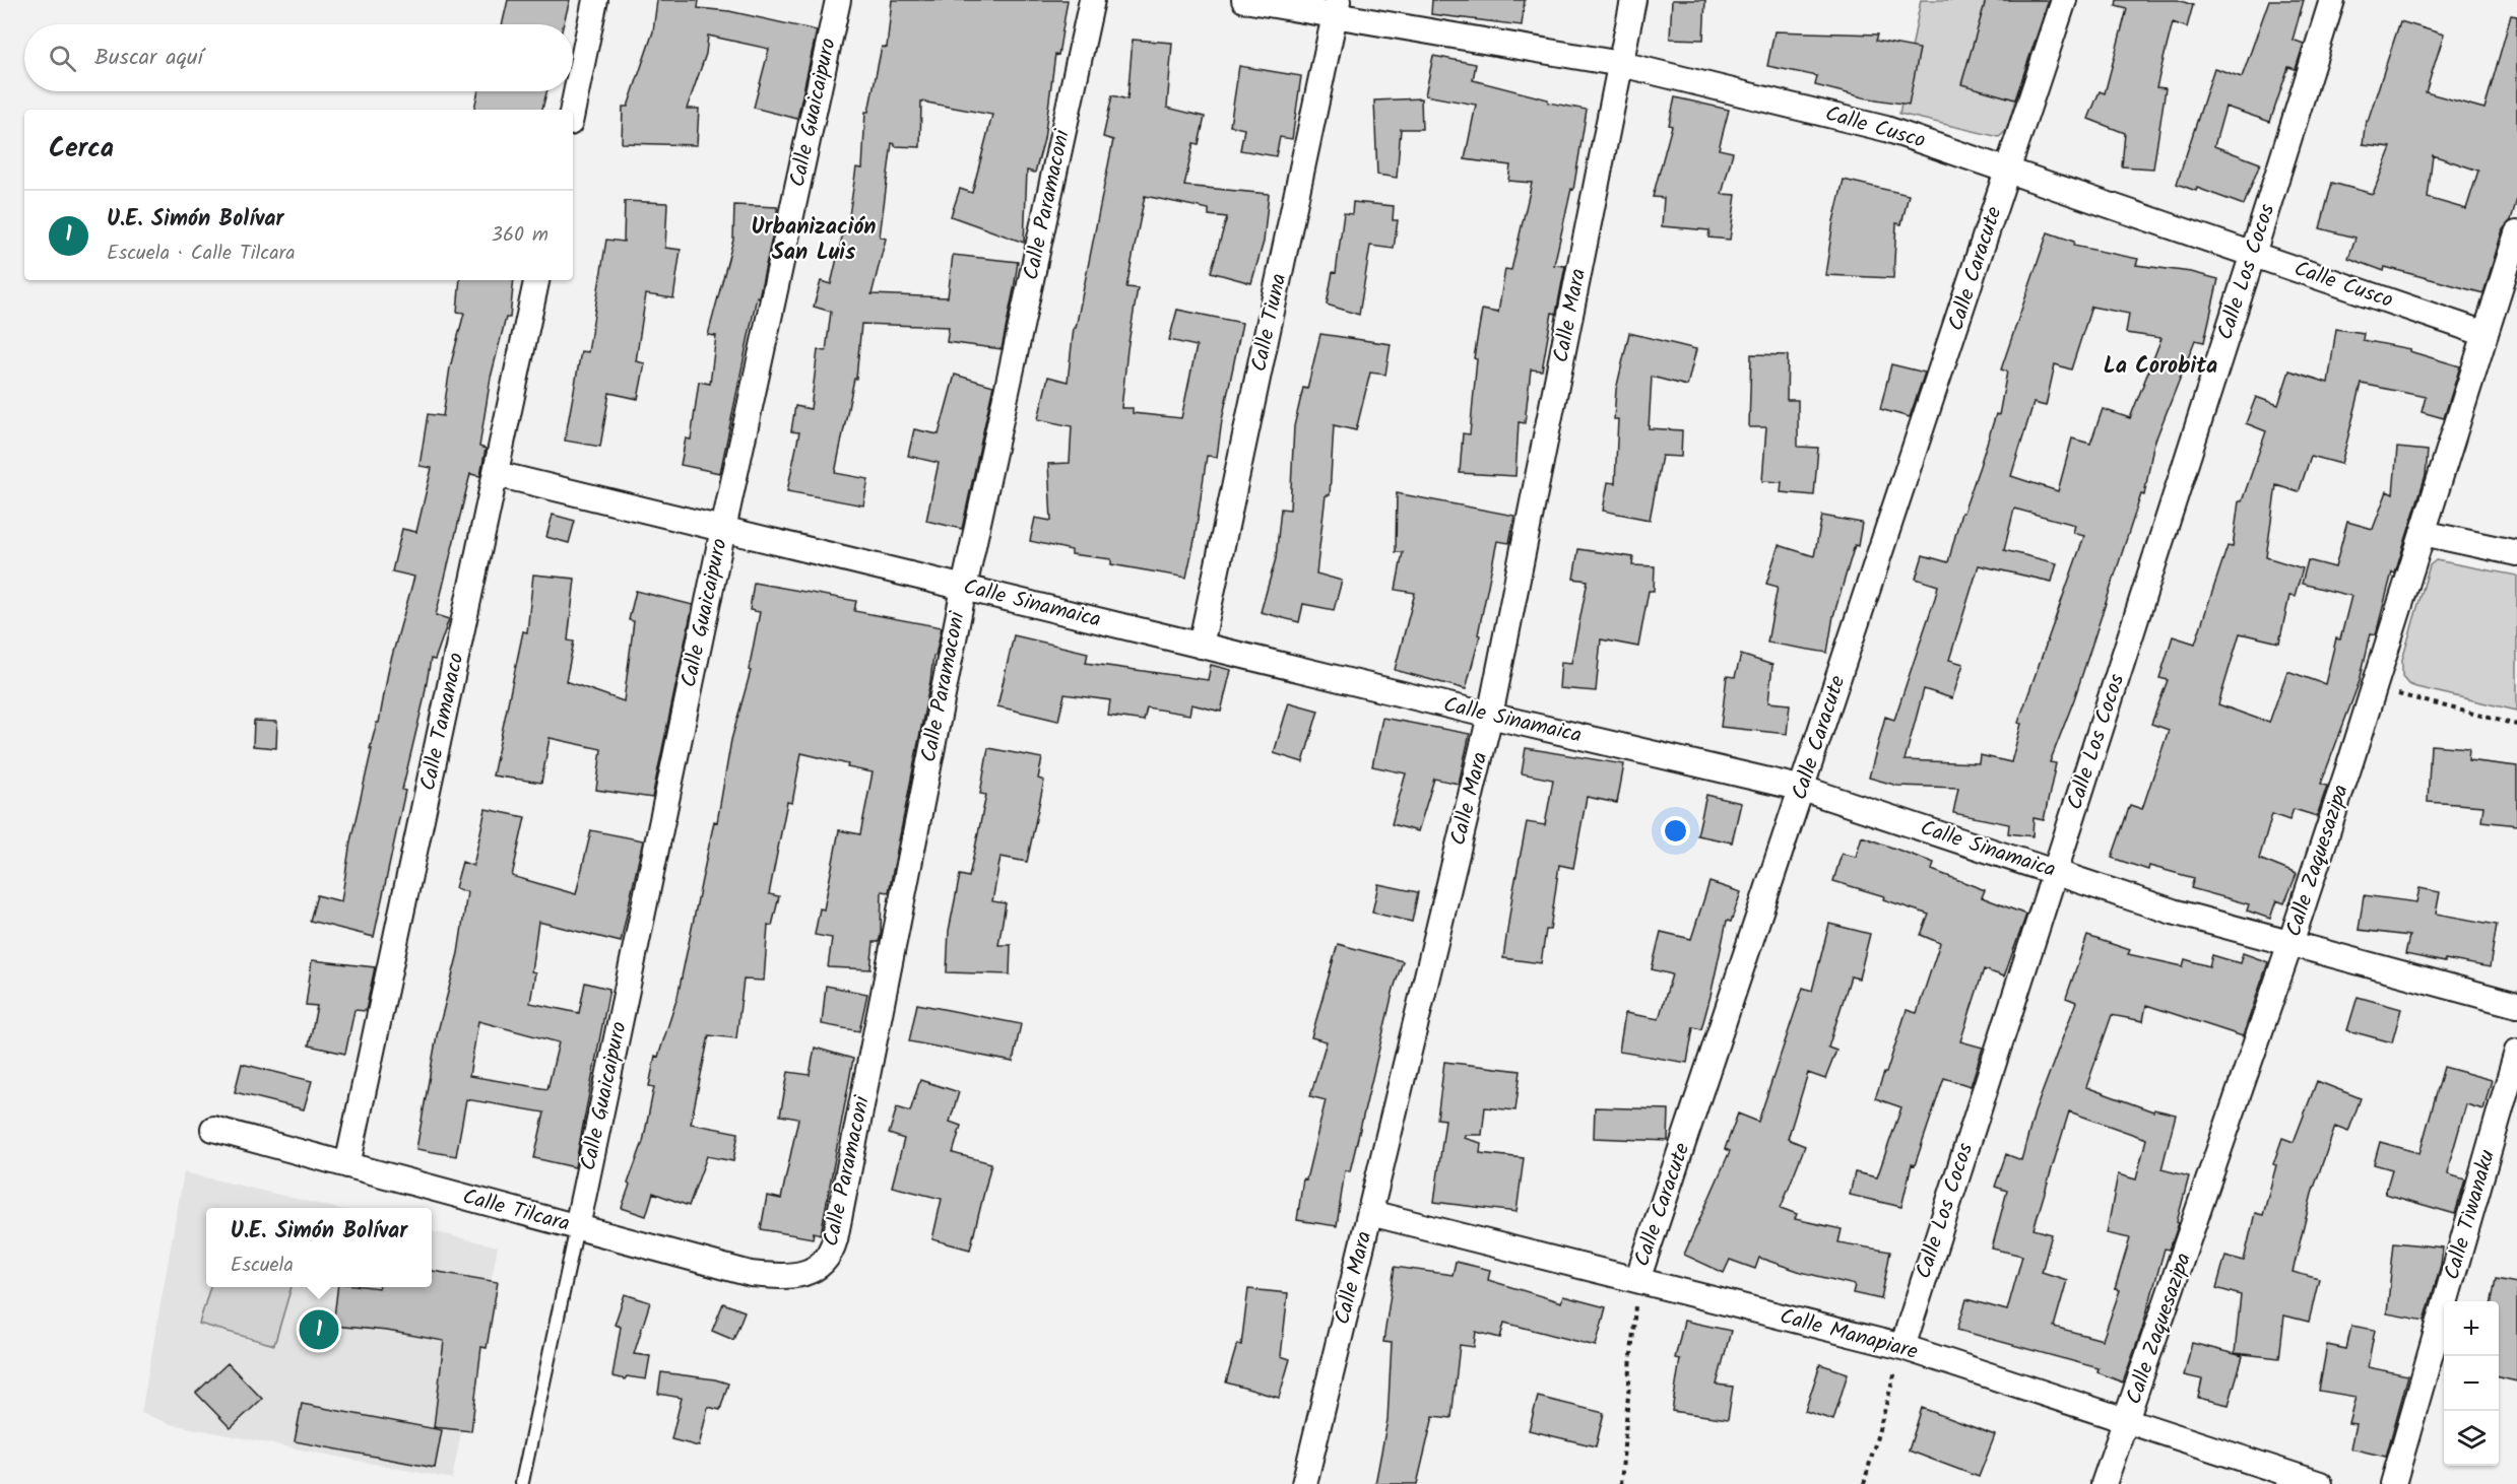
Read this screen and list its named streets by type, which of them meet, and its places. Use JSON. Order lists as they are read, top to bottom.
{
  "streets": {
    "street": [
      "Calle Guaicaipuro",
      "Calle Cusco",
      "Calle Paramaconi",
      "Calle Caracute",
      "Calle Los Cocos",
      "Calle Mara",
      "Calle Tiuna",
      "Calle Sinamaica",
      "Calle Tamanaco",
      "Calle Zaquesazipa",
      "Calle Tilcara",
      "Calle Tiwanaku",
      "Calle Manapiare"
    ]
  },
  "crossings": [
    ["Calle Guaicaipuro", "Calle Sinamaica"],
    ["Calle Guaicaipuro", "Calle Tilcara"],
    ["Calle Cusco", "Calle Caracute"],
    ["Calle Cusco", "Calle Los Cocos"],
    ["Calle Cusco", "Calle Mara"],
    ["Calle Cusco", "Calle Tiuna"],
    ["Calle Cusco", "Calle Zaquesazipa"],
    ["Calle Paramaconi", "Calle Sinamaica"],
    ["Calle Paramaconi", "Calle Tilcara"],
    ["Calle Caracute", "Calle Sinamaica"],
    ["Calle Caracute", "Calle Manapiare"],
    ["Calle Los Cocos", "Calle Sinamaica"],
    ["Calle Los Cocos", "Calle Manapiare"],
    ["Calle Mara", "Calle Sinamaica"],
    ["Calle Mara", "Calle Manapiare"],
    ["Calle Tiuna", "Calle Sinamaica"],
    ["Calle Sinamaica", "Calle Tamanaco"],
    ["Calle Sinamaica", "Calle Zaquesazipa"],
    ["Calle Tamanaco", "Calle Tilcara"],
    ["Calle Zaquesazipa", "Calle Manapiare"]
  ],
  "districts": ["Urbanización San Luis", "La Corobita"],
  "page": {
    "search": "Buscar aquí",
    "heading": "Cerca",
    "list": [
      {
        "mark": "1",
        "name": "U.E. Simón Bolívar",
        "note": "Escuela · Calle Tilcara",
        "value": "360 m"
      }
    ],
    "popup": ["U.E. Simón Bolívar", "Escuela"],
    "map_buttons": ["+", "−"],
    "pins": "1"
  }
}
